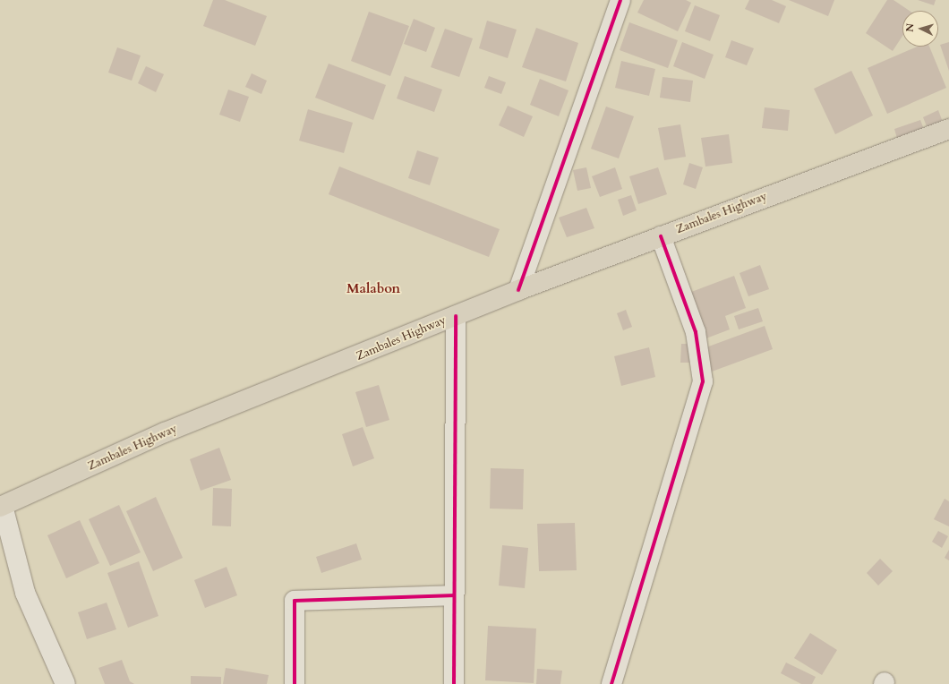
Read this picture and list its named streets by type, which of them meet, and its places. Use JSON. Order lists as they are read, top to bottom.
{
  "streets": {
    "main road": ["Zambales Highway"]
  },
  "districts": ["Malabon"],
  "north": "left"
}
